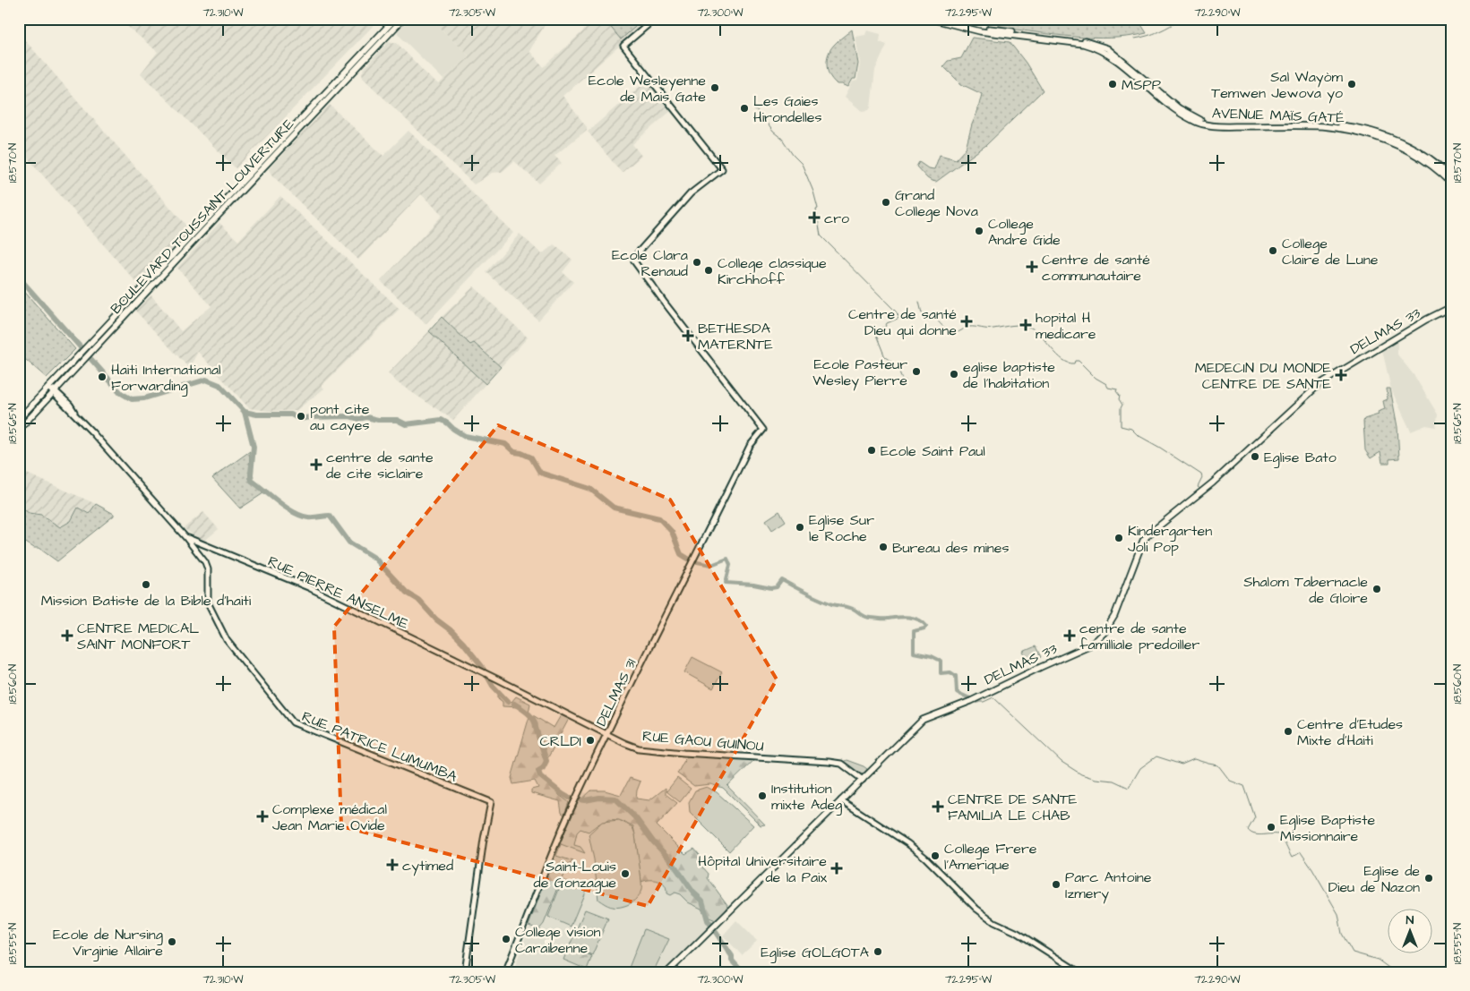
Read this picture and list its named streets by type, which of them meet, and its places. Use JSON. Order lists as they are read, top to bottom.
{
  "streets": {
    "main road": ["AVENUE MAÏS GATÉ", "BOULEVARD TOUSSAINT LOUVERTURE", "DELMAS 33"],
    "street": [
      "RUE PIERRE ANSELME",
      "DELMAS 31",
      "RUE GAOU GUINOU",
      "RUE PATRICE LUMUMBA"
    ]
  },
  "crossings": [
    ["BOULEVARD TOUSSAINT LOUVERTURE", "RUE PATRICE LUMUMBA"],
    ["DELMAS 33", "RUE GAOU GUINOU"],
    ["RUE PIERRE ANSELME", "RUE GAOU GUINOU"],
    ["RUE PIERRE ANSELME", "RUE PATRICE LUMUMBA"],
    ["DELMAS 31", "RUE GAOU GUINOU"]
  ],
  "places": {
    "other": [
      "MSPP",
      "Sal Wayòm Temwen Jewova yo",
      "Ecole Wesleyenne de Mais Gate",
      "Les Gaies Hirondelles",
      "Grand College Nova",
      "College Andre Gide",
      "College Claire de Lune",
      "Ecole Clara Renaud",
      "College classique Kirchhoff",
      "Ecole Pasteur Wesley Pierre",
      "eglise baptiste de l'habitation",
      "Haiti International Forwarding",
      "pont cite au cayes",
      "Ecole Saint Paul",
      "Eglise Bato",
      "Eglise Sur le Roche",
      "Kindergarten Joli Pop",
      "Bureau des mines",
      "Mission Batiste de la Bible d'haiti",
      "Shalom Tabernacle de Gloire",
      "Centre d'Etudes Mixte d'Haiti",
      "CRLDI",
      "Institution mixte Adeg",
      "Eglise Baptiste Missionnaire",
      "College Frere l'Amerique",
      "Saint-Louis de Gonzague",
      "Eglise de Dieu de Nazon",
      "Parc Antoine Izmery",
      "College vision Caraibenne",
      "Ecole de Nursing Virginie Allaire",
      "Eglise GOLGOTA"
    ],
    "health": [
      "cro",
      "Centre de santé communautaire",
      "Centre de santé Dieu qui donne",
      "hopital H medicare",
      "BETHESDA MATERNTE",
      "MEDECIN DU MONDE CENTRE DE SANTE",
      "centre de sante de cite siclaire",
      "CENTRE MEDICAL SAINT MONFORT",
      "centre de sante familliale predoiller",
      "CENTRE DE SANTE FAMILIA LE CHAB",
      "Complexe médical Jean Marie Ovide",
      "cytimed",
      "Hôpital Universitaire de la Paix"
    ]
  },
  "north": "top",
  "coordinates": [
    "72.310°W",
    "72.305°W",
    "72.300°W",
    "72.295°W",
    "72.290°W",
    "18.570°N",
    "18.565°N",
    "18.560°N",
    "18.555°N"
  ]
}
